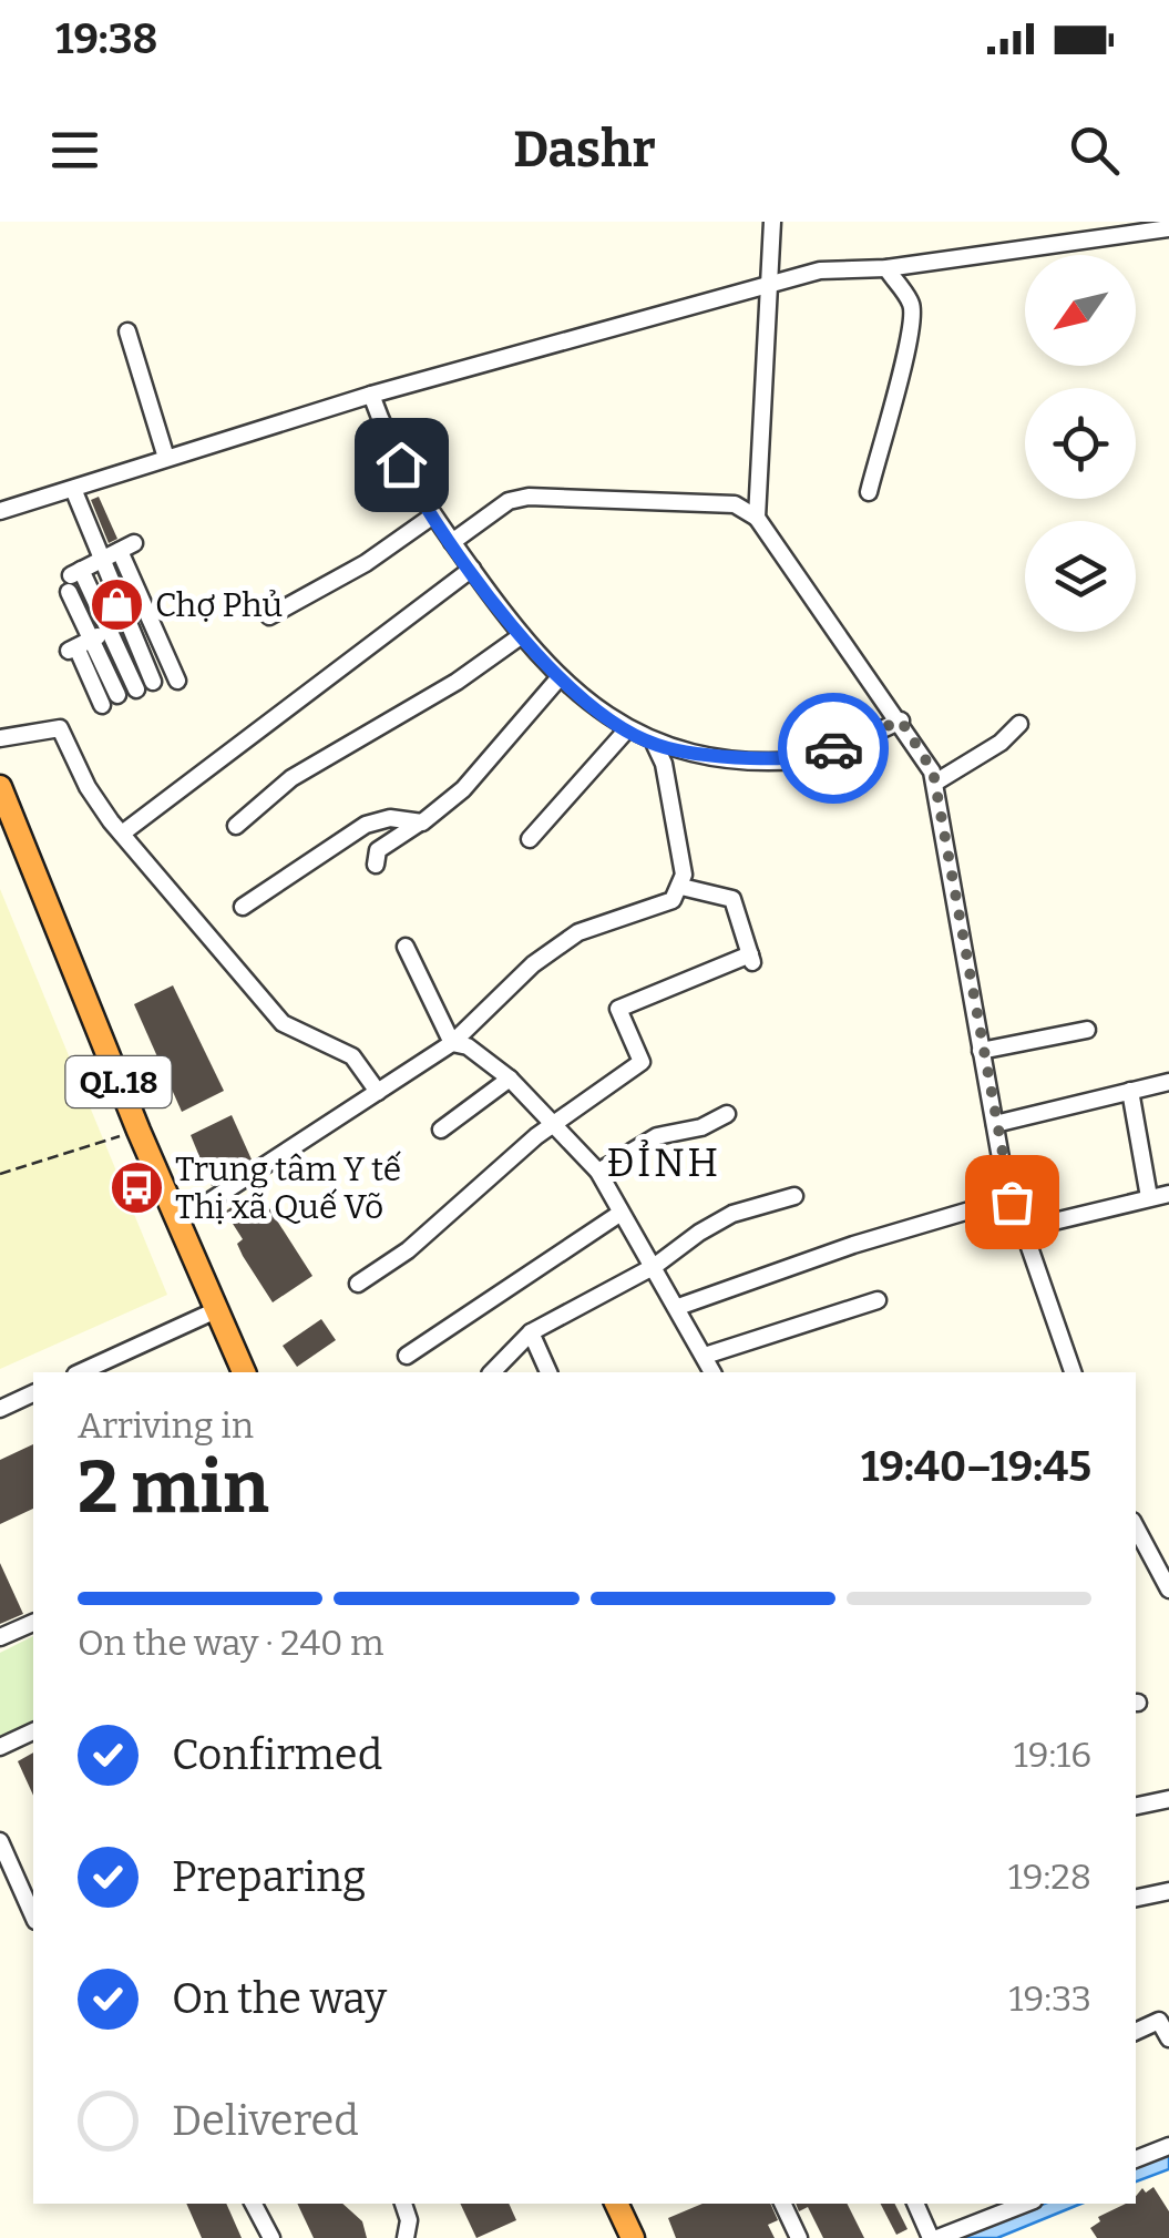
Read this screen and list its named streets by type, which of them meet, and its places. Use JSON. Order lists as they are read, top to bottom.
{
  "streets": {
    "highway": ["QL.18"]
  },
  "districts": ["ĐỈNH"],
  "places": {
    "shop": ["Chợ Phủ"],
    "bus stop": ["Trung tâm Y tế Thị xã Quế Võ"]
  },
  "north": "bottom left",
  "page": {
    "status": "19:38",
    "header": "Dashr",
    "heading": ["2 min", "Arriving in", "19:40–19:45"],
    "bar": "On the way · 240 m",
    "list": [
      ["Confirmed", "19:16"],
      ["Preparing", "19:28"],
      ["On the way", "19:33"],
      "Delivered"
    ]
  }
}
